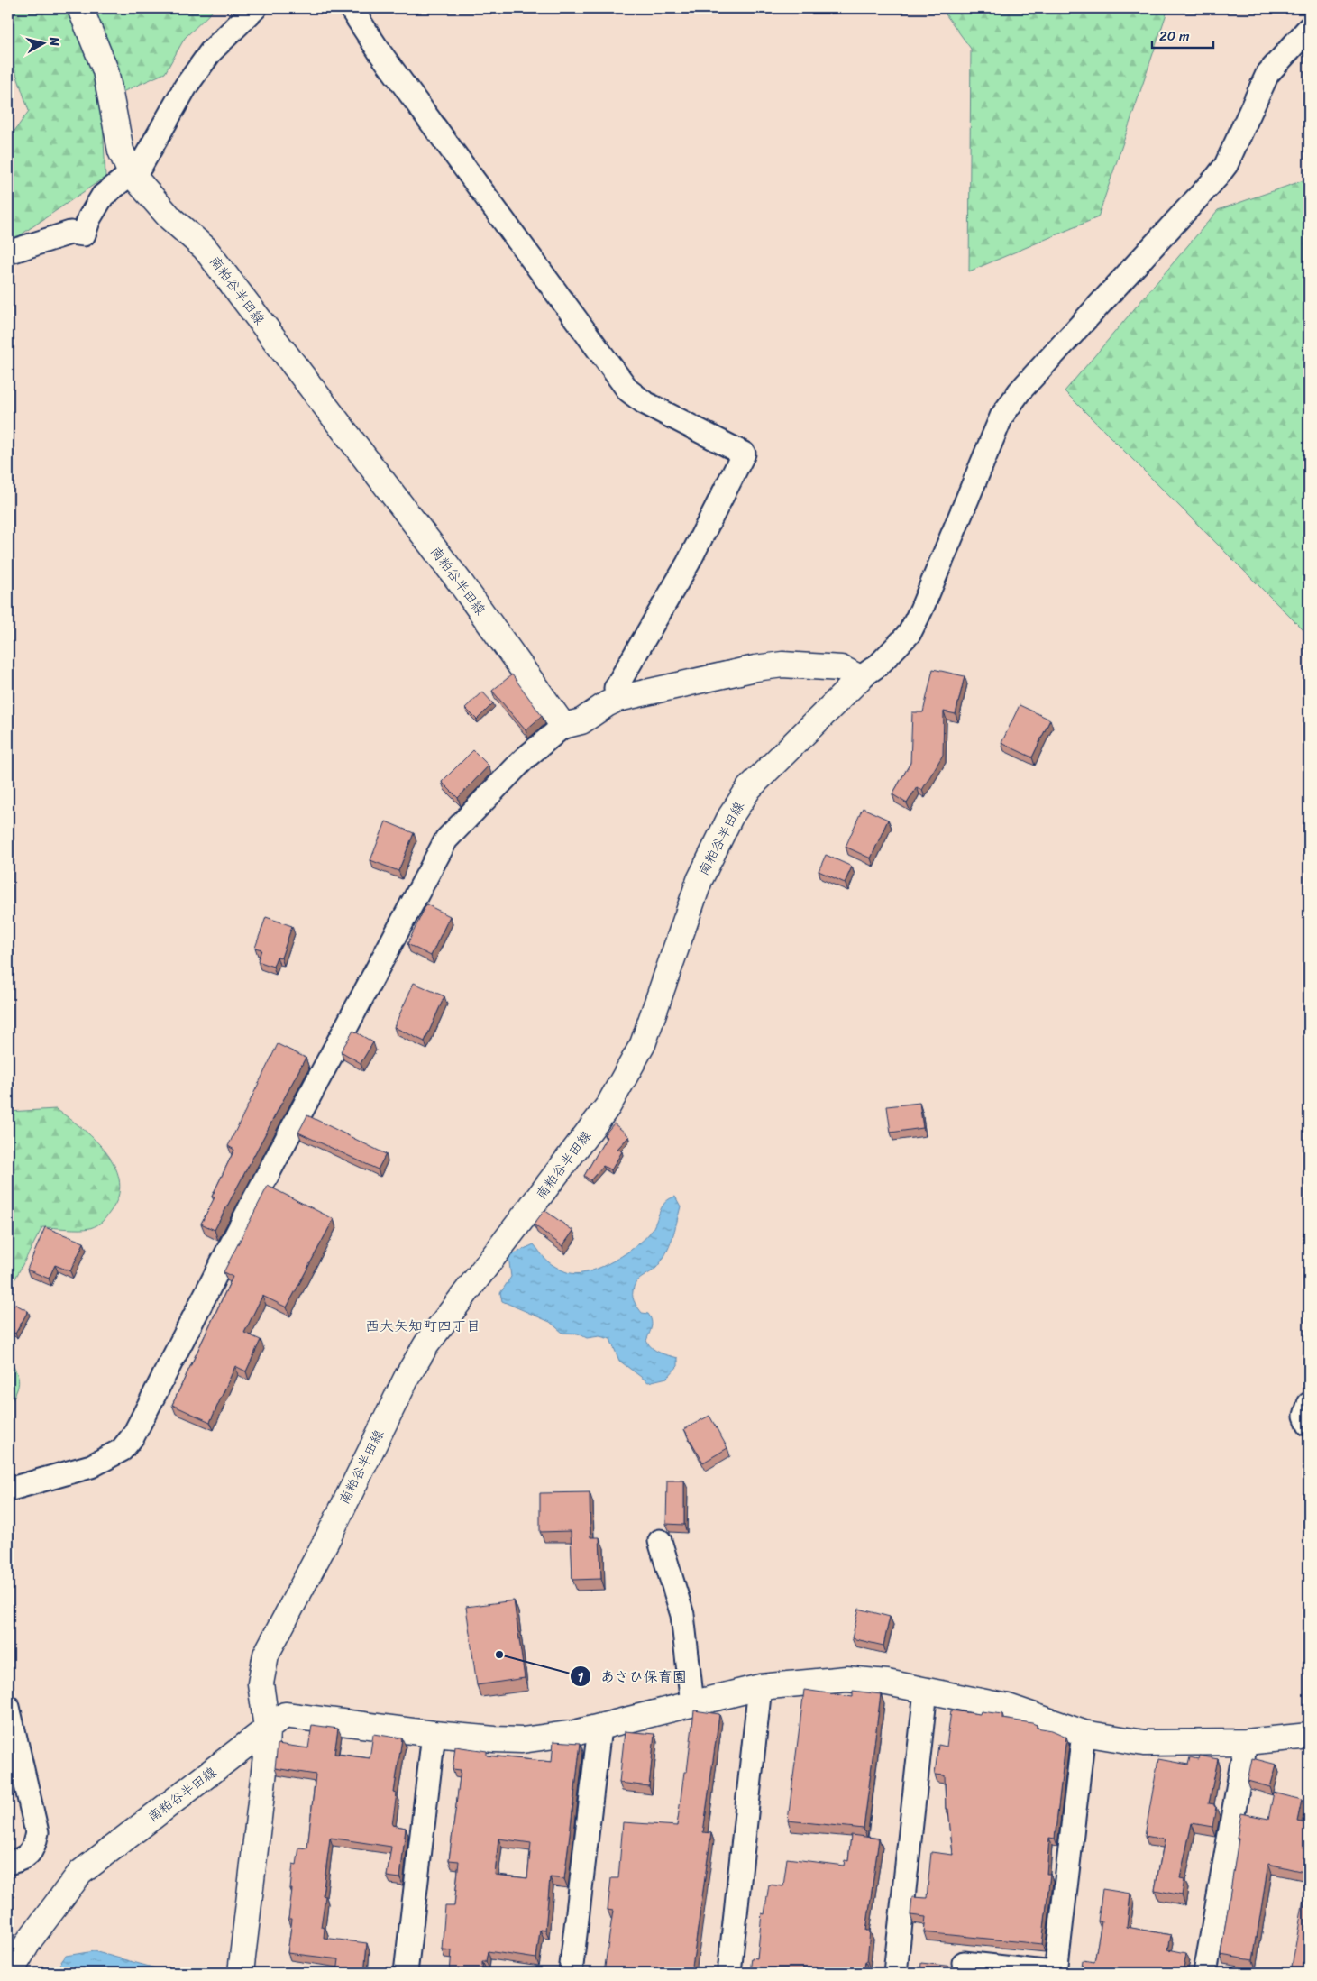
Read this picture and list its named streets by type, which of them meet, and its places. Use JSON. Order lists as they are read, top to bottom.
{
  "streets": {
    "main road": ["南粕谷半田線"]
  },
  "districts": ["西大矢知町四丁目"],
  "places": ["あさひ保育園"],
  "scale_bar": "20 m",
  "north": "right"
}
